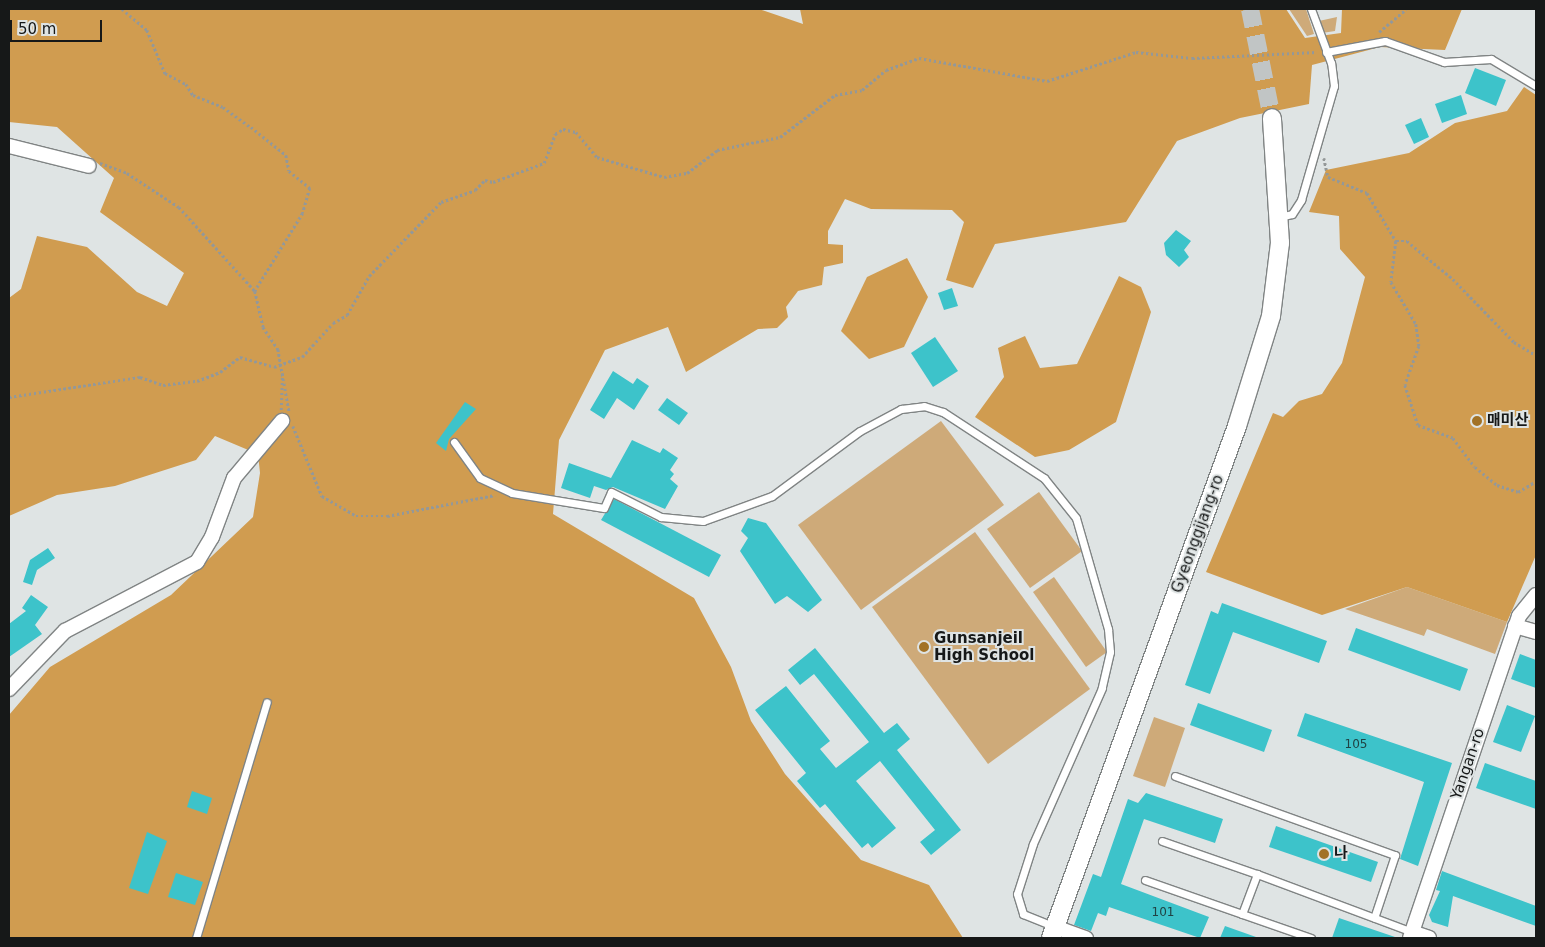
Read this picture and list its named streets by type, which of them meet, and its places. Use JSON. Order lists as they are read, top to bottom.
{
  "streets": {
    "street": ["Gyeonggijang-ro", "Yangan-ro"]
  },
  "places": ["매미산", "Gunsanjeil High School", "나"],
  "house_numbers": ["105", "101"],
  "scale_bar": "50 m"
}
